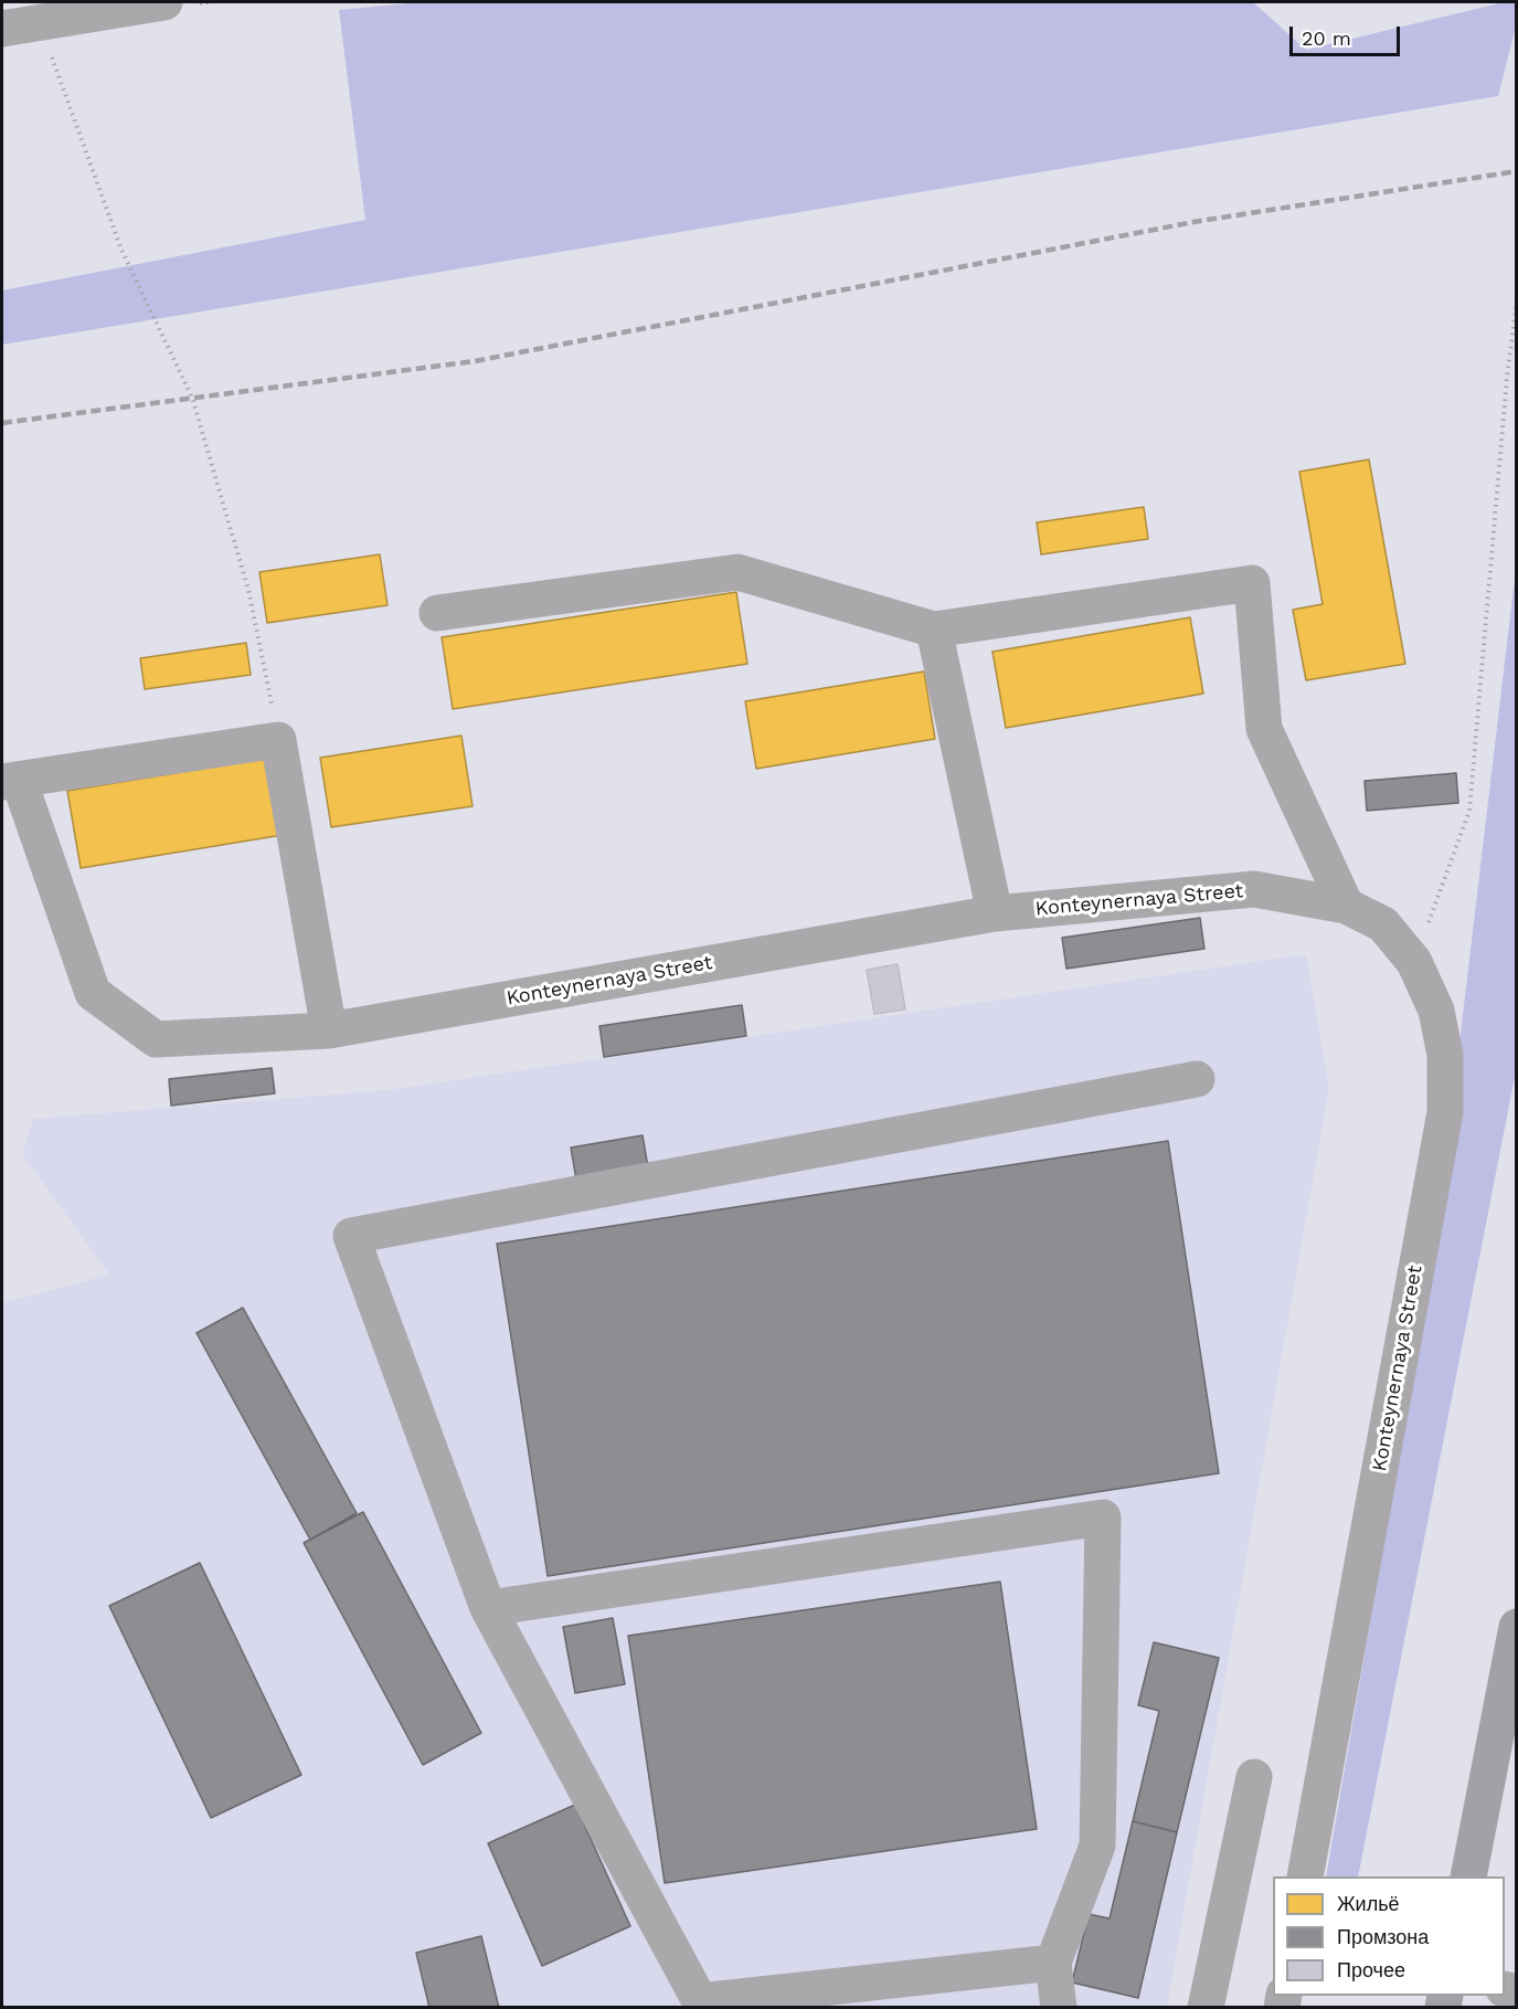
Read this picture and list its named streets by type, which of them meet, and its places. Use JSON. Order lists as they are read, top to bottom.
{
  "streets": {
    "street": ["Konteynernaya Street"]
  },
  "legend": ["Жильё", "Промзона", "Прочее"],
  "scale_bar": "20 m"
}
